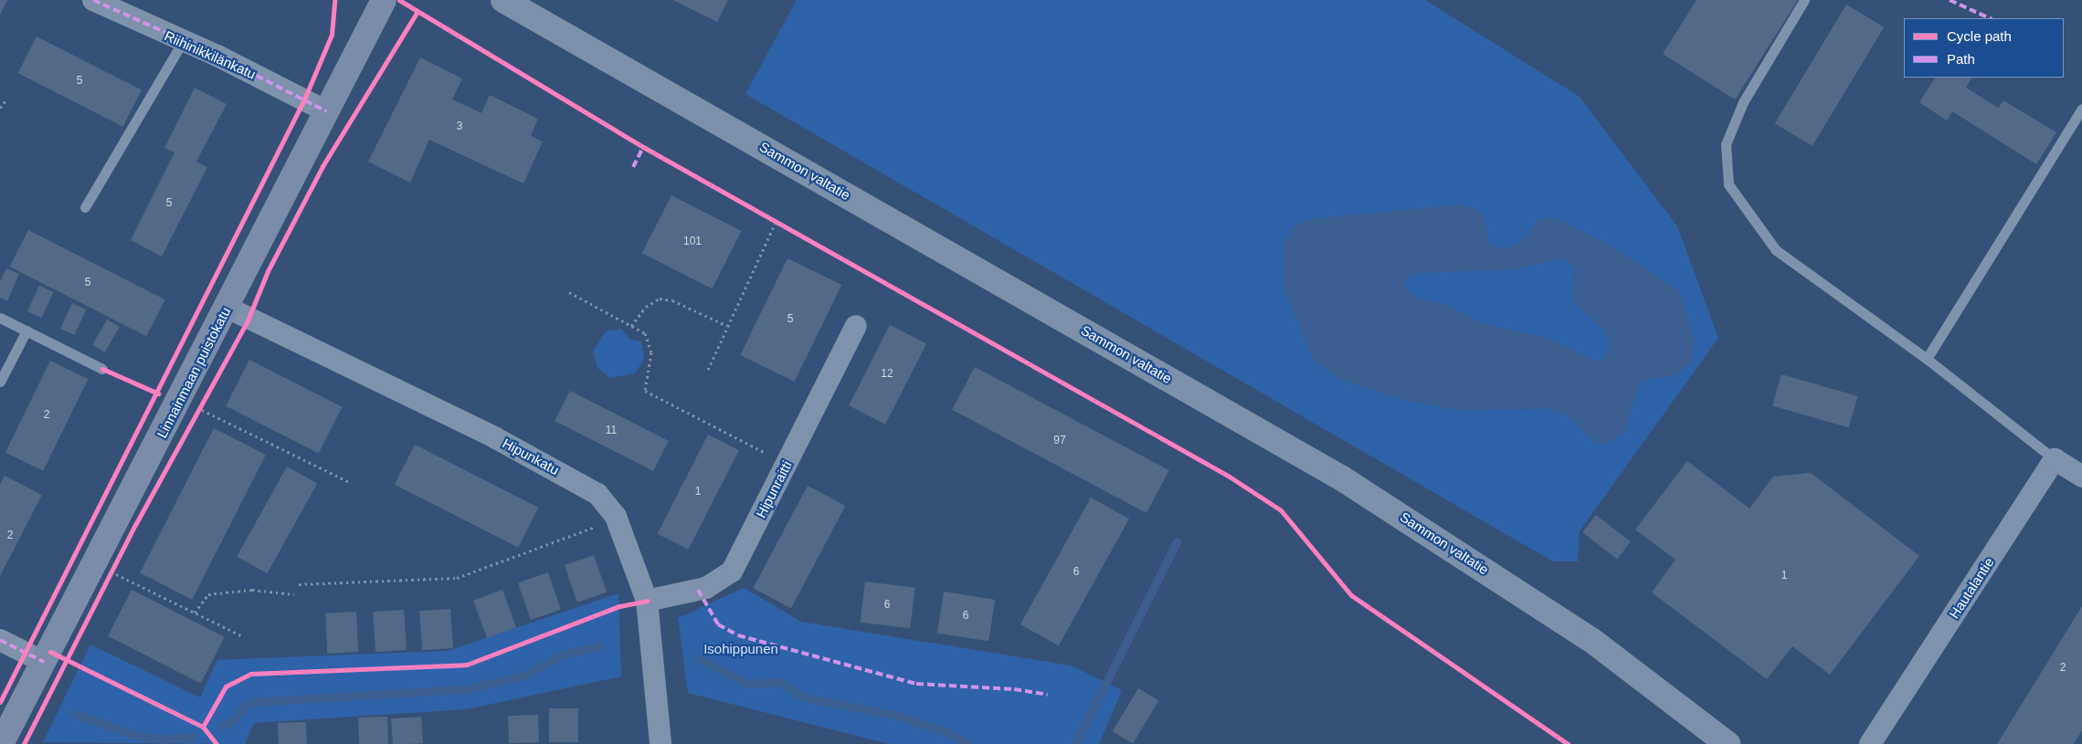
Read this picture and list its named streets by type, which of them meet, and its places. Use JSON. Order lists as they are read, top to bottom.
{
  "streets": {
    "main road": ["Sammon valtatie"],
    "street": [
      "Riihinikkilänkatu",
      "Linnainmaan puistokatu",
      "Hipunkatu",
      "Hipunraitti",
      "Hautalantie"
    ]
  },
  "crossings": [
    ["Riihinikkilänkatu", "Linnainmaan puistokatu"],
    ["Linnainmaan puistokatu", "Hipunkatu"],
    ["Hipunkatu", "Hipunraitti"]
  ],
  "parks": ["Isohippunen"],
  "house_numbers": [
    "5",
    "3",
    "5",
    "101",
    "5",
    "5",
    "12",
    "2",
    "11",
    "97",
    "1",
    "2",
    "6",
    "1",
    "6",
    "6",
    "2"
  ],
  "legend": ["Cycle path", "Path"]
}
